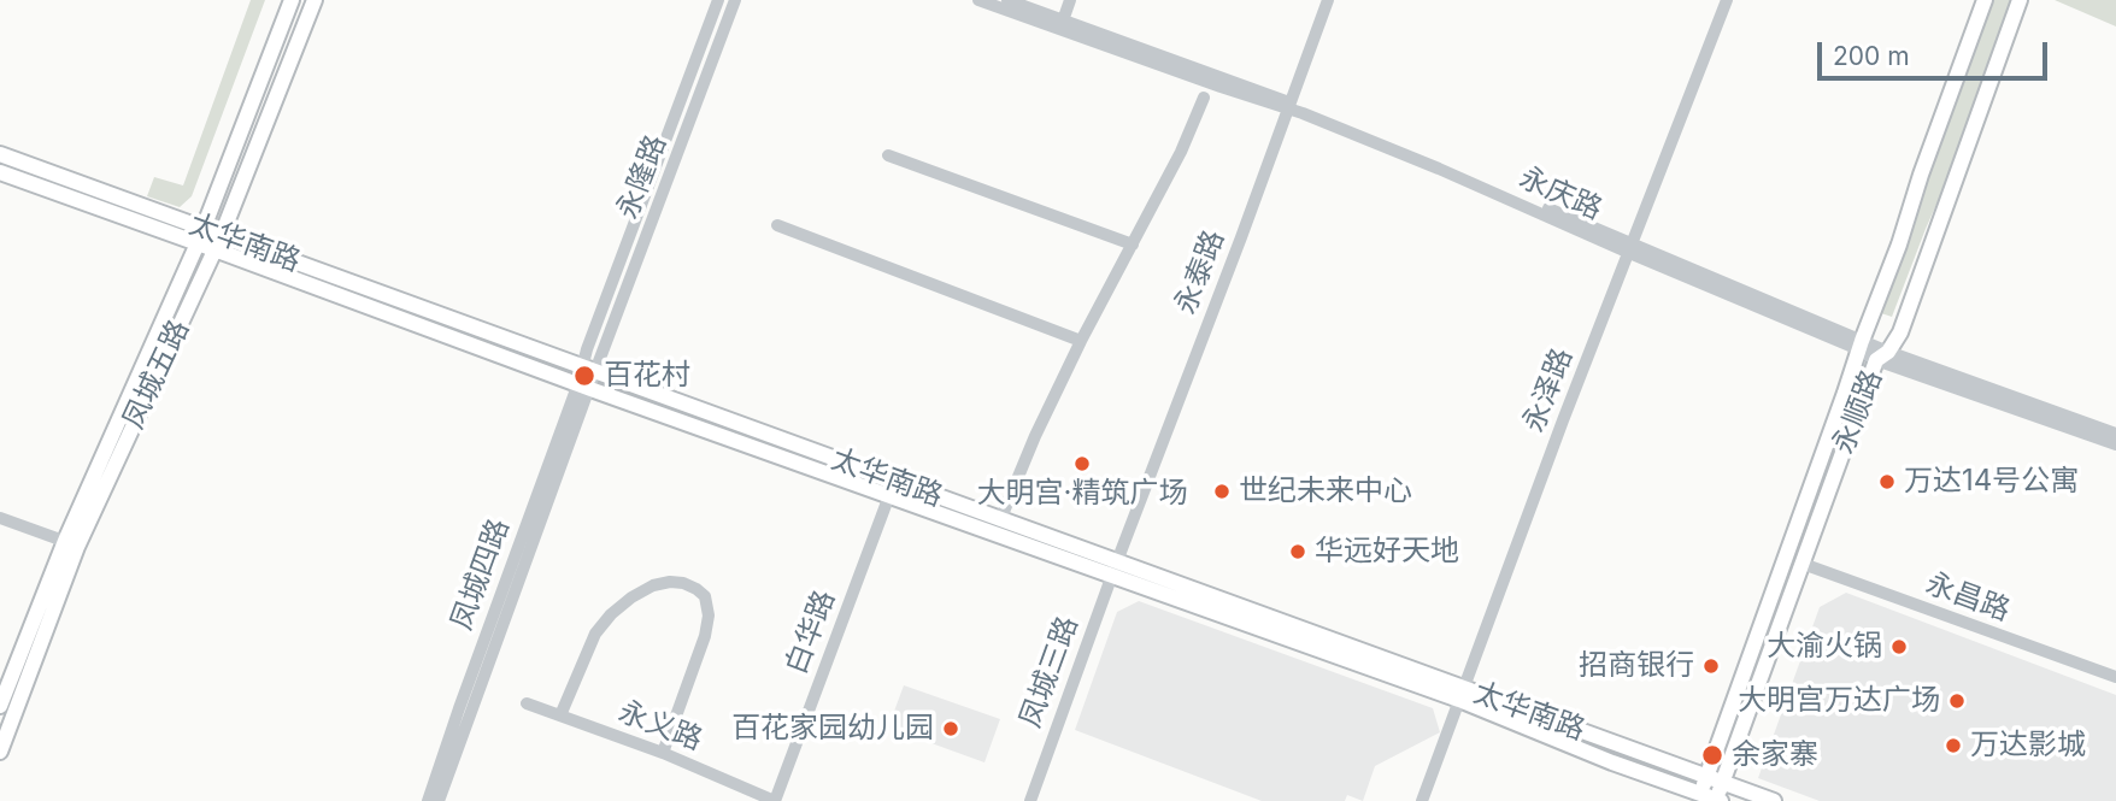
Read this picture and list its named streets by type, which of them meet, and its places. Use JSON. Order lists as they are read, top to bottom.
{
  "streets": {
    "main road": ["太华南路", "凤城五路", "永顺路"],
    "street": [
      "永隆路",
      "永庆路",
      "永泰路",
      "永泽路",
      "凤城四路",
      "永昌路",
      "白华路",
      "凤城三路",
      "永义路"
    ]
  },
  "crossings": [
    ["永隆路", "太华南路"],
    ["永隆路", "凤城四路"],
    ["永庆路", "永泰路"],
    ["永庆路", "永泽路"],
    ["永庆路", "永顺路"],
    ["太华南路", "永泰路"],
    ["太华南路", "凤城五路"],
    ["太华南路", "永泽路"],
    ["太华南路", "永顺路"],
    ["太华南路", "凤城四路"],
    ["太华南路", "白华路"],
    ["太华南路", "凤城三路"],
    ["永泰路", "凤城三路"],
    ["永顺路", "永昌路"],
    ["白华路", "永义路"]
  ],
  "places": [
    "百花村",
    "大明宫·精筑广场",
    "万达14号公寓",
    "世纪未来中心",
    "华远好天地",
    "大渝火锅",
    "招商银行",
    "大明宫万达广场",
    "百花家园幼儿园",
    "万达影城",
    "余家寨"
  ],
  "scale_bar": "200 m"
}
